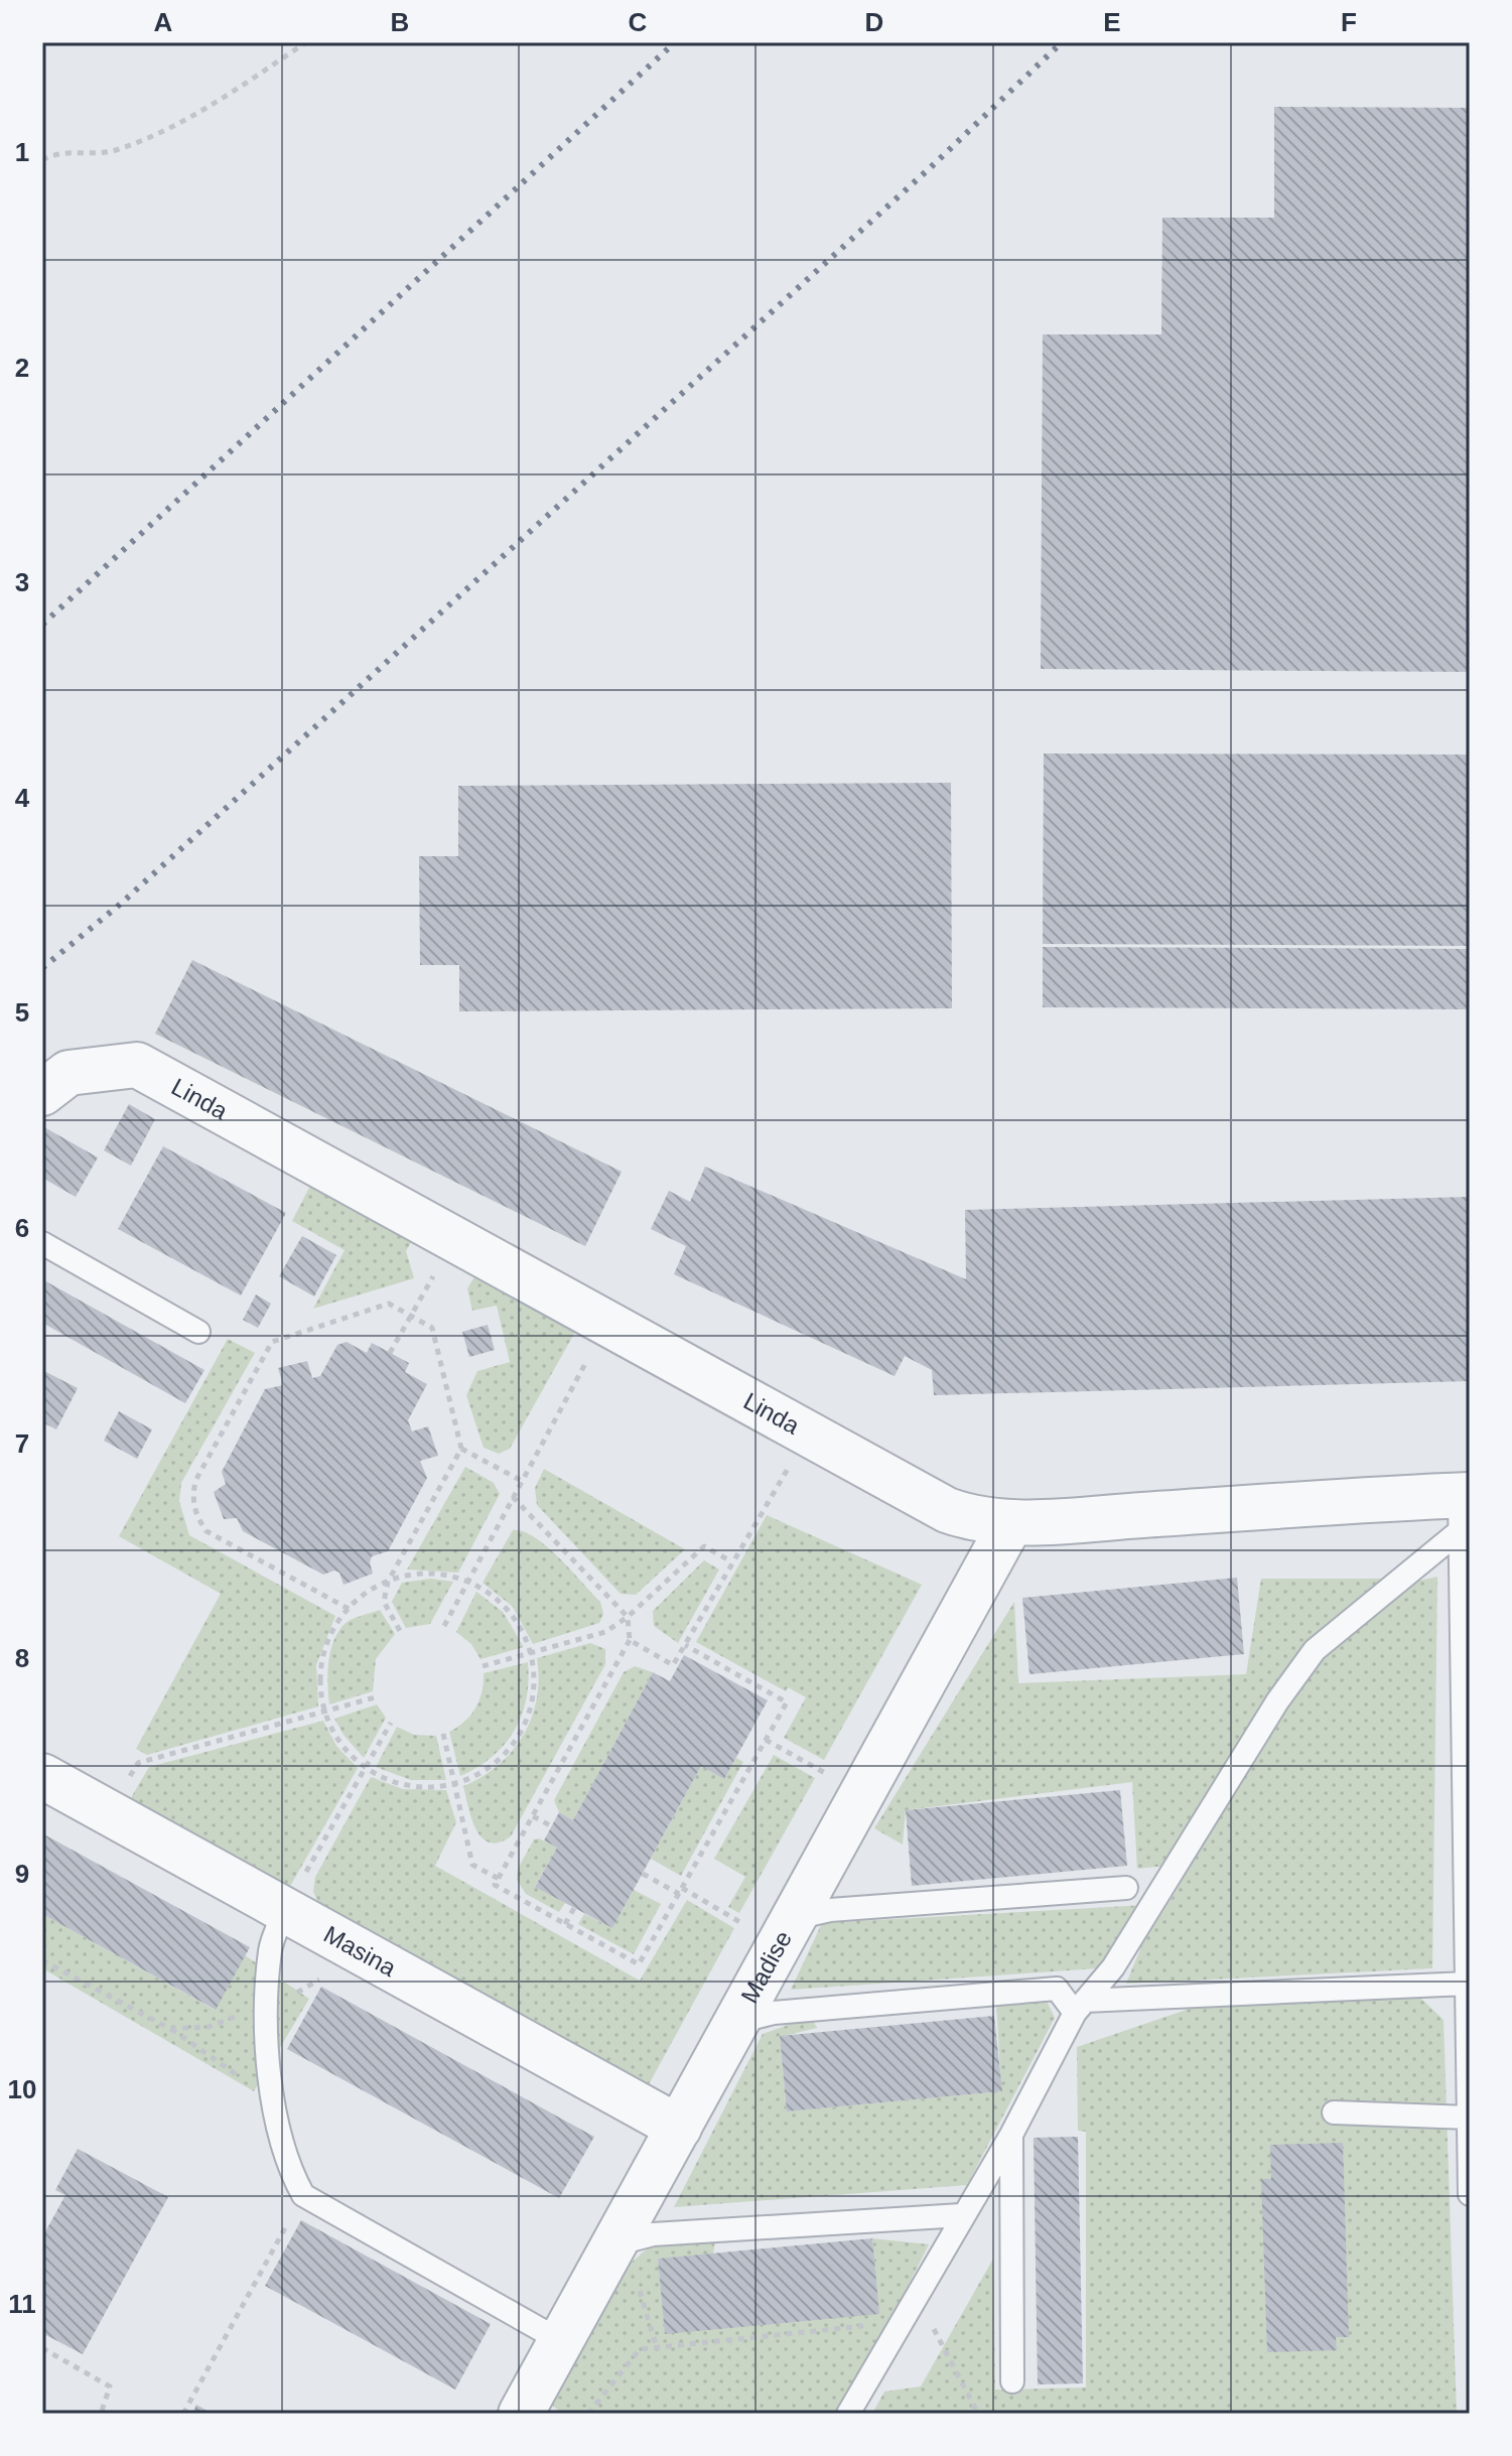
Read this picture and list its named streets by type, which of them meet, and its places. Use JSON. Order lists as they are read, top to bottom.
{
  "streets": {
    "street": ["Linda", "Masina", "Madise"]
  },
  "crossings": [
    ["Linda", "Madise"],
    ["Masina", "Madise"]
  ],
  "grid": {
    "columns": [
      "A",
      "B",
      "C",
      "D",
      "E",
      "F"
    ],
    "rows": [
      "1",
      "2",
      "3",
      "4",
      "5",
      "6",
      "7",
      "8",
      "9",
      "10",
      "11"
    ]
  }
}
